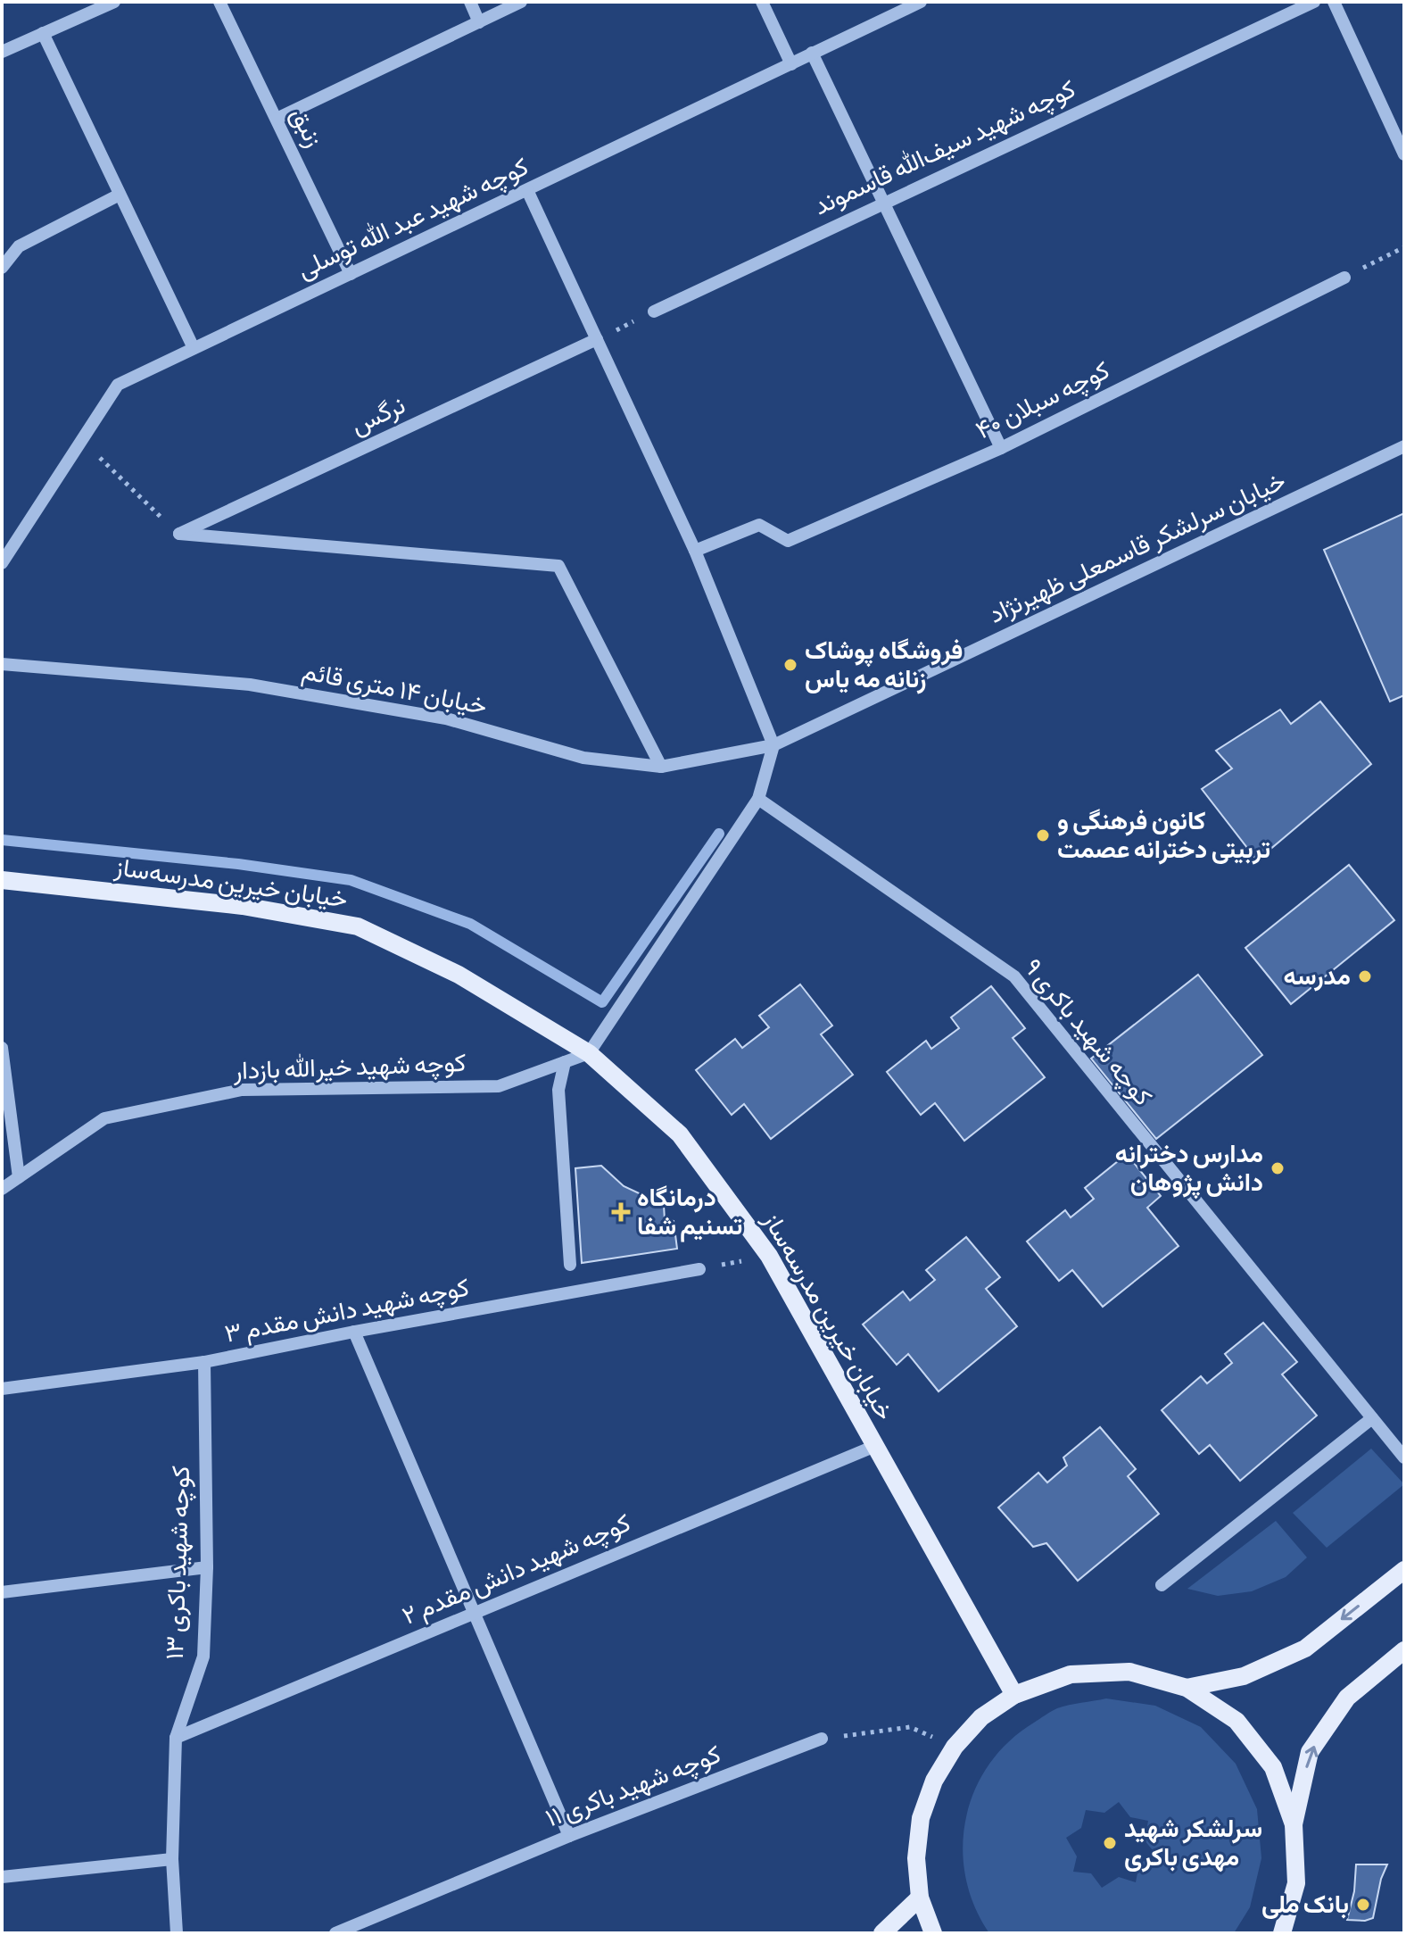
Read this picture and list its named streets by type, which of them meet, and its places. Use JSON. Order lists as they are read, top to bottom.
{
  "streets": {
    "main road": ["خیابان خیرین مدرسه‌ساز"],
    "street": [
      "زنبق",
      "کوچه شهید سیف‌الله قاسموند",
      "کوچه شهید عبد الله توسلی",
      "کوچه سبلان ۴۰",
      "نرگس",
      "خیابان سرلشکر قاسمعلی ظهیرنژاد",
      "خیابان ۱۴ متری قائم",
      "کوچه شهید باکری ۹",
      "کوچه شهید خیرالله بازدار",
      "کوچه شهید دانش مقدم ۳",
      "کوچه شهید باکری ۱۳",
      "کوچه شهید دانش مقدم ۲",
      "کوچه شهید باکری ۱۱"
    ]
  },
  "crossings": [
    ["زنبق", "کوچه شهید عبد الله توسلی"],
    ["خیابان سرلشکر قاسمعلی ظهیرنژاد", "خیابان ۱۴ متری قائم"],
    ["خیابان خیرین مدرسه‌ساز", "کوچه شهید خیرالله بازدار"],
    ["خیابان خیرین مدرسه‌ساز", "کوچه شهید دانش مقدم ۲"],
    ["کوچه شهید دانش مقدم ۳", "کوچه شهید باکری ۱۳"],
    ["کوچه شهید باکری ۱۳", "کوچه شهید دانش مقدم ۲"]
  ],
  "places": {
    "other": [
      "فروشگاه پوشاک زنانه مه یاس",
      "کانون فرهنگی و تربیتی دخترانه عصمت",
      "مدرسه",
      "مدارس دخترانه دانش پژوهان",
      "سرلشکر شهید مهدی باکری",
      "بانک ملی"
    ],
    "health": ["درمانگاه تسنیم شفا"]
  }
}
